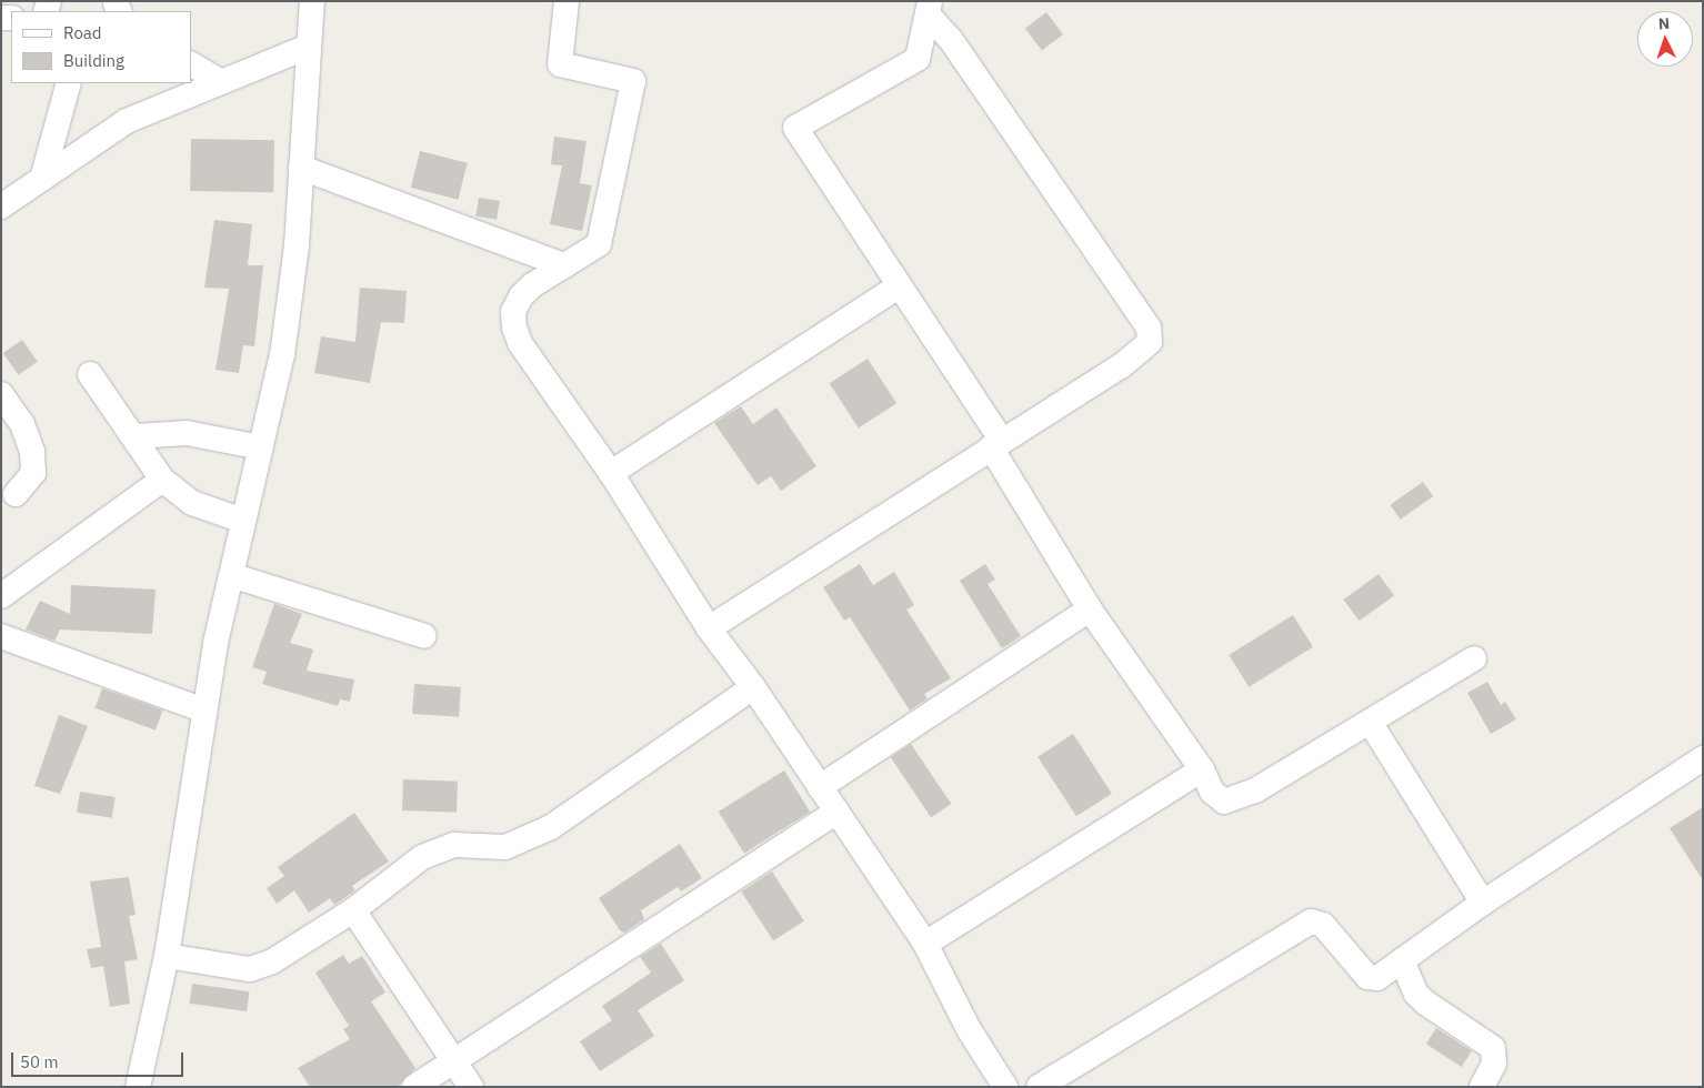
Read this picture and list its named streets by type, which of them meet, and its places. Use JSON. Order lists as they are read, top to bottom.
{
  "legend": ["Road", "Building"],
  "scale_bar": "50 m",
  "north": "top"
}
